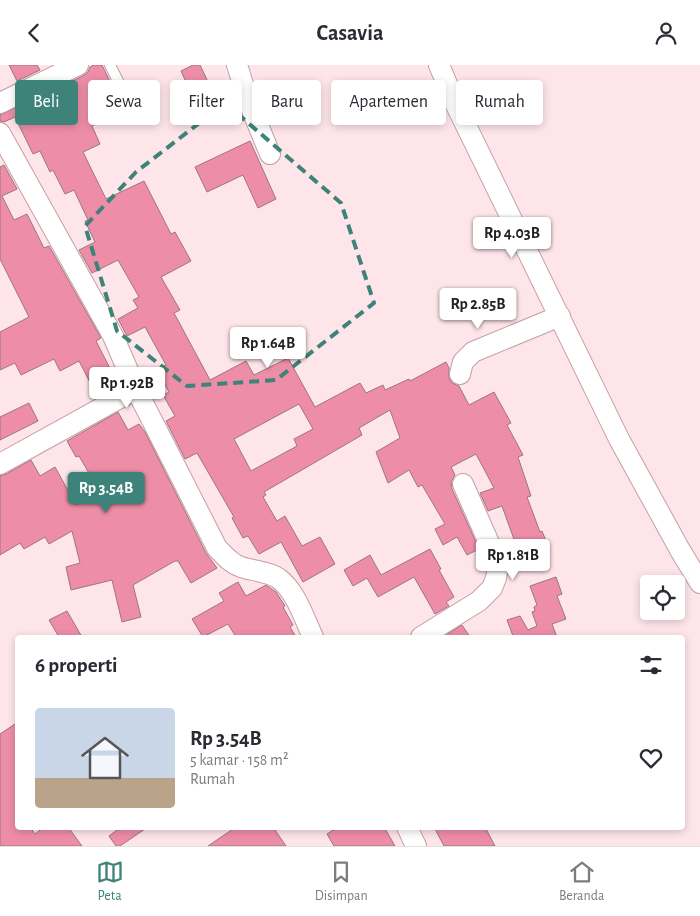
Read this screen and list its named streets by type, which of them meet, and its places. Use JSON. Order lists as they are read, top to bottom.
{
  "page": {
    "header": "Casavia",
    "chip": [
      "Beli",
      "Sewa",
      "Filter",
      "Baru",
      "Apartemen",
      "Rumah"
    ],
    "price": [
      "Rp 4.03B",
      "Rp 2.85B",
      "Rp 1.64B",
      "Rp 1.92B",
      "Rp 3.54B",
      "Rp 1.81B"
    ],
    "heading": "6 properti",
    "list": [
      {
        "name": "Rp 3.54B",
        "note": "5 kamar · 158 m² · Rumah"
      }
    ],
    "tabs": ["Peta", "Disimpan", "Beranda"]
  }
}
